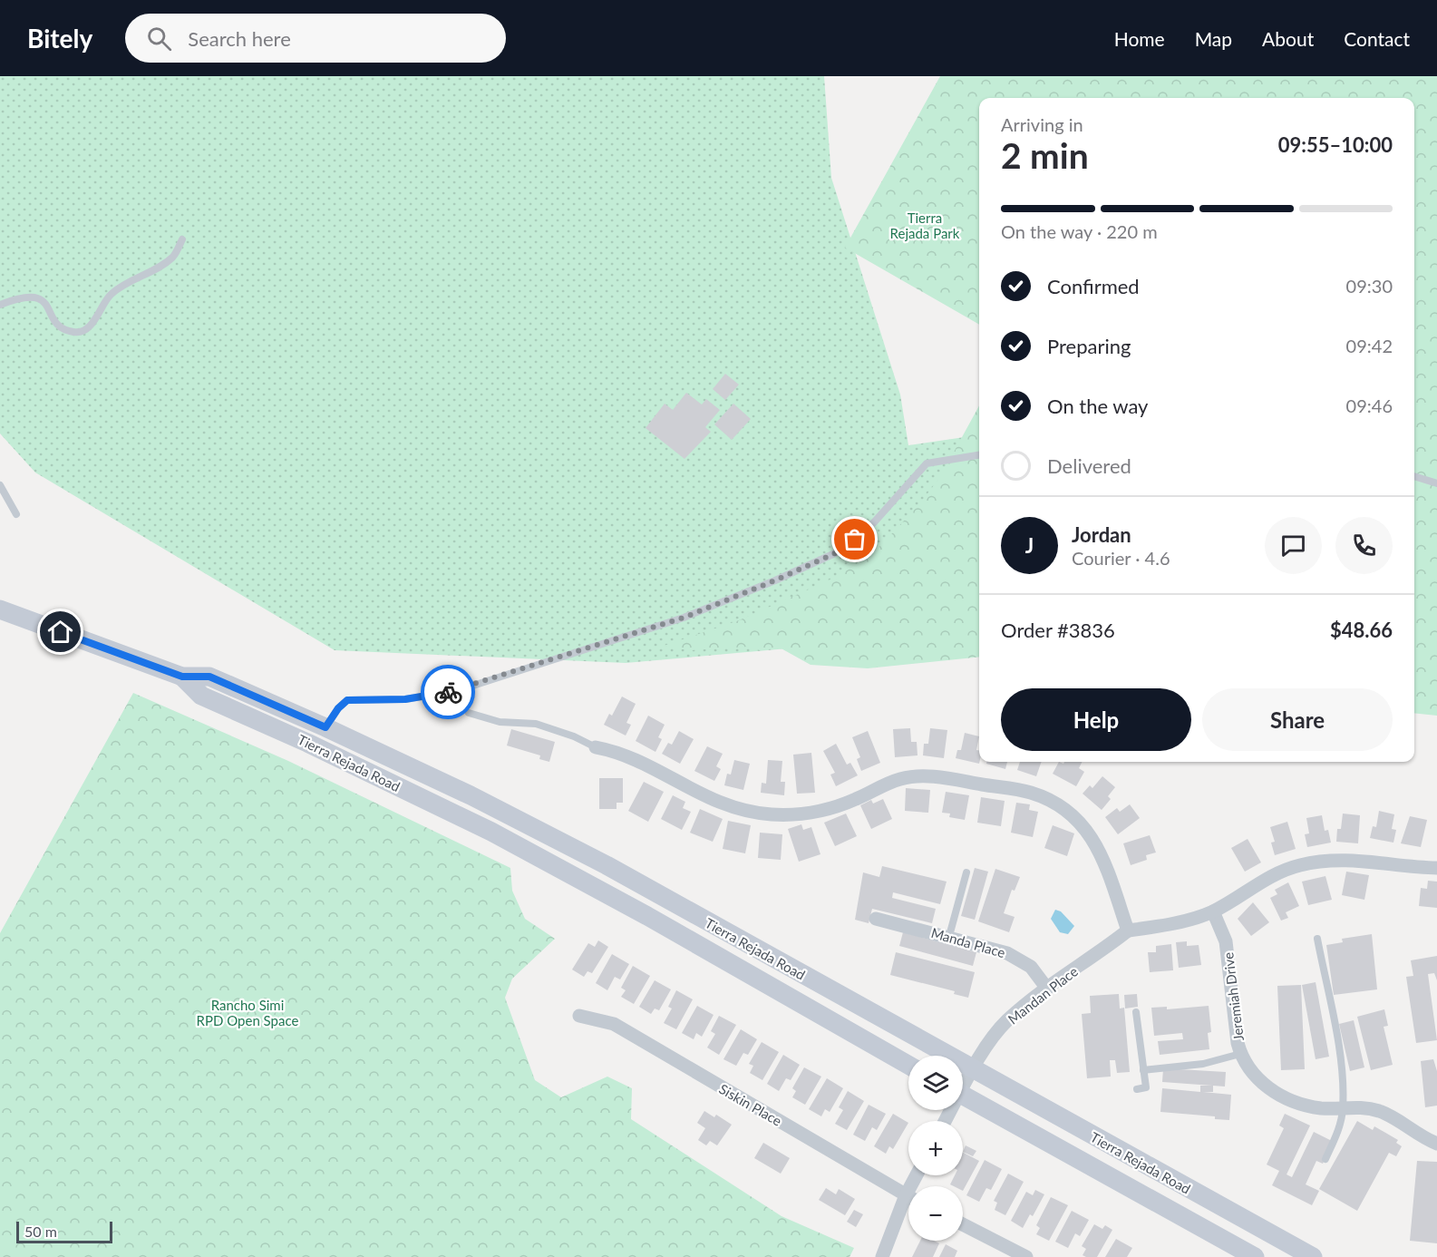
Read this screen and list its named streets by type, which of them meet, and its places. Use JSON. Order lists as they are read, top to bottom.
{
  "streets": {
    "main road": ["Tierra Rejada Road"],
    "street": [
      "Manda Place",
      "Mandan Place",
      "Jeremiah Drive",
      "Siskin Place"
    ]
  },
  "crossings": [
    ["Tierra Rejada Road", "Mandan Place"],
    ["Manda Place", "Mandan Place"]
  ],
  "parks": ["Tierra Rejada Park", "Rancho Simi RPD Open Space"],
  "scale_bar": "50 m",
  "page": {
    "header": "Bitely",
    "search": "Search here",
    "nav": [
      "Home",
      "Map",
      "About",
      "Contact"
    ],
    "heading": ["2 min", "Arriving in", "09:55–10:00"],
    "panel": [
      "Jordan",
      "Courier · 4.6",
      "Order #3836",
      "$48.66"
    ],
    "bar": "On the way · 220 m",
    "list": [
      ["Confirmed", "09:30"],
      ["Preparing", "09:42"],
      ["On the way", "09:46"],
      "Delivered"
    ],
    "round": "J",
    "buttons": ["Help", "Share"],
    "map_buttons": ["+", "−"],
    "scale": "50 m"
  }
}
